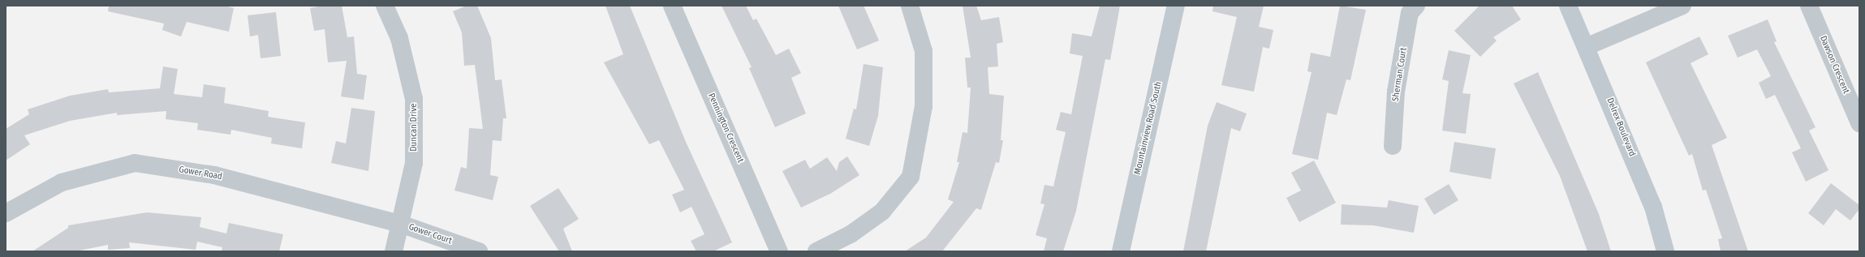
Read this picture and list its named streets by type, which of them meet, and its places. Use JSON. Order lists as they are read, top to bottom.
{
  "streets": {
    "street": [
      "Dawson Crescent",
      "Sherman Court",
      "Duncan Drive",
      "Delrex Boulevard",
      "Pennington Crescent",
      "Mountainview Road South",
      "Gower Road",
      "Gower Court"
    ]
  },
  "crossings": [
    ["Duncan Drive", "Gower Road"],
    ["Duncan Drive", "Gower Court"],
    ["Gower Road", "Gower Court"]
  ]
}
